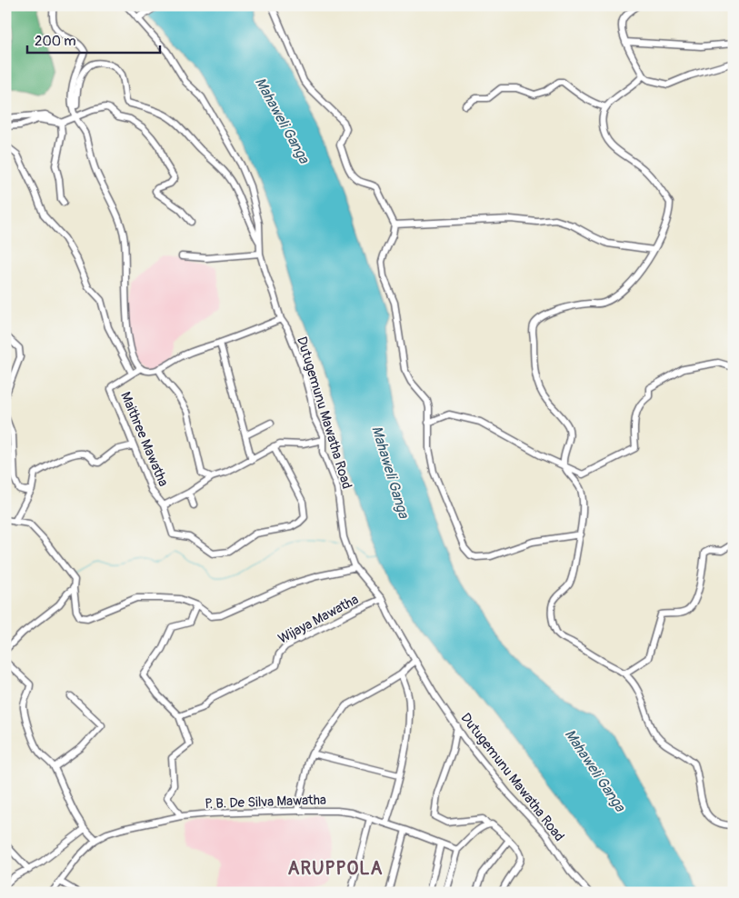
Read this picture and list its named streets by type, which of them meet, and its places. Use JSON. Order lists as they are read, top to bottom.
{
  "streets": {
    "street": [
      "Dutugemunu Mawatha Road",
      "Maithree Mawatha",
      "Wijaya Mawatha",
      "P. B. De Silva Mawatha"
    ]
  },
  "crossings": [
    ["Dutugemunu Mawatha Road", "Wijaya Mawatha"]
  ],
  "districts": ["ARUPPOLA"],
  "water": ["Mahaweli Ganga"],
  "scale_bar": "200 m"
}
